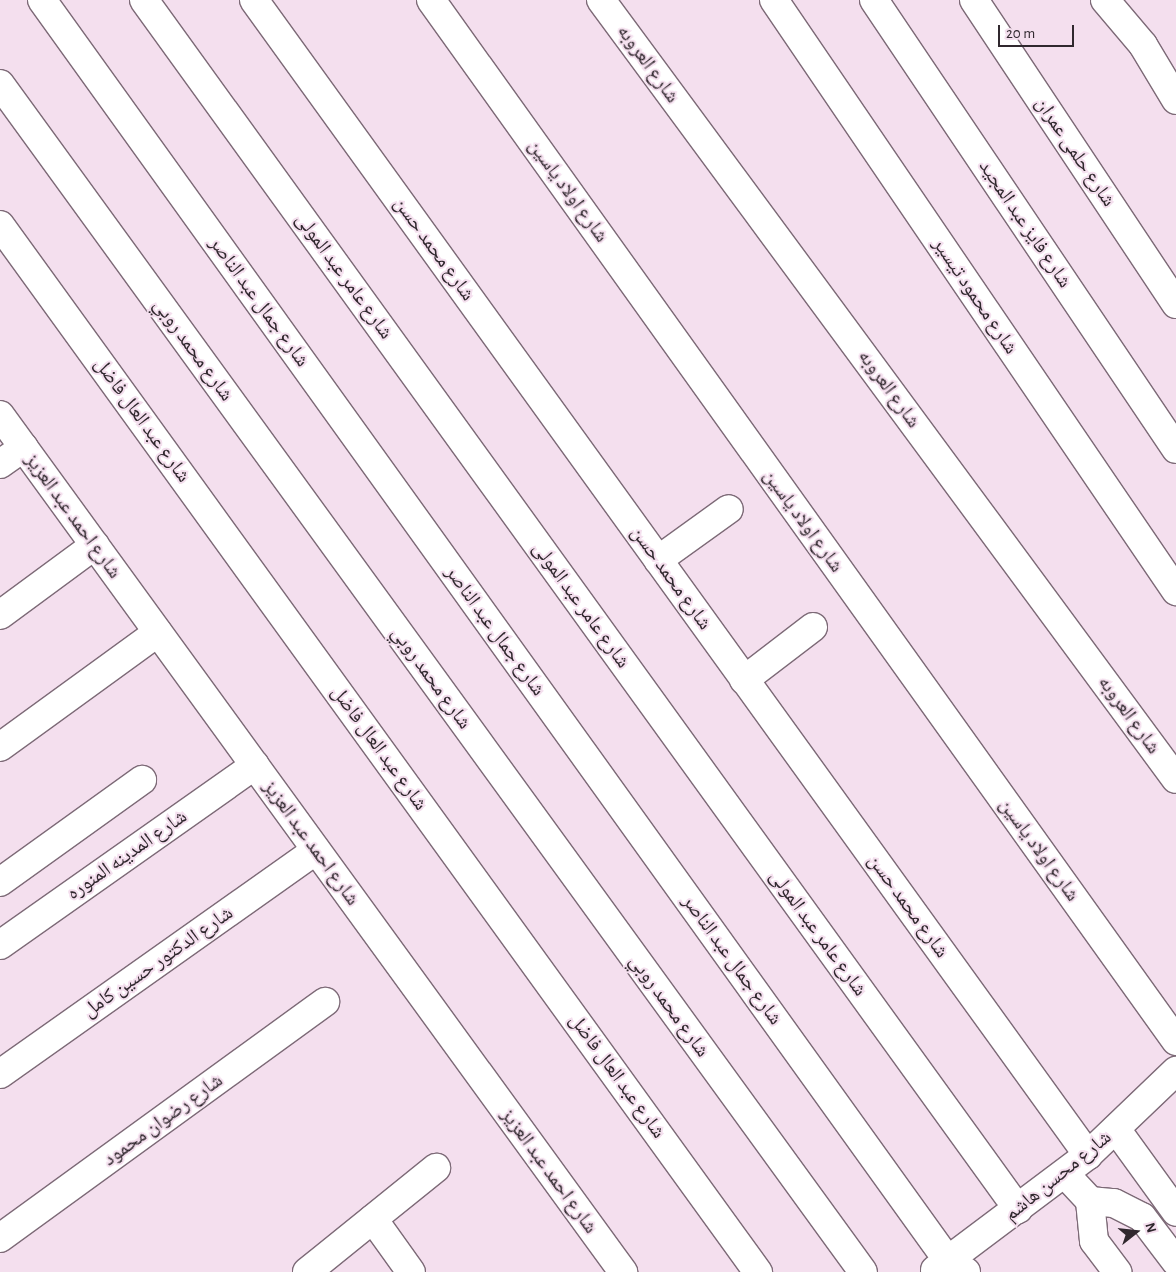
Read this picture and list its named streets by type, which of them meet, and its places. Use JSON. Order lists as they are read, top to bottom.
{
  "streets": {
    "street": [
      "شارع العروبه",
      "شارع حلمى عمران",
      "شارع اولاد ياسين",
      "شارع فايز عبد المجيد",
      "شارع محمد حسن",
      "شارع عامر عبد المولى",
      "شارع محمود تيسير",
      "شارع جمال عبد الناصر",
      "شارع محمد روبي",
      "شارع عبد العال فاضل",
      "شارع احمد عبد العزيز",
      "شارع المدينه المنوره",
      "شارع الدكتور حسين كامل",
      "شارع رضوان محمود",
      "شارع محسن هاشم"
    ]
  },
  "crossings": [
    ["شارع محمد حسن", "شارع محسن هاشم"],
    ["شارع عامر عبد المولى", "شارع محسن هاشم"],
    ["شارع جمال عبد الناصر", "شارع محسن هاشم"],
    ["شارع احمد عبد العزيز", "شارع المدينه المنوره"],
    ["شارع احمد عبد العزيز", "شارع الدكتور حسين كامل"]
  ],
  "scale_bar": "20 m",
  "north": "right"
}
